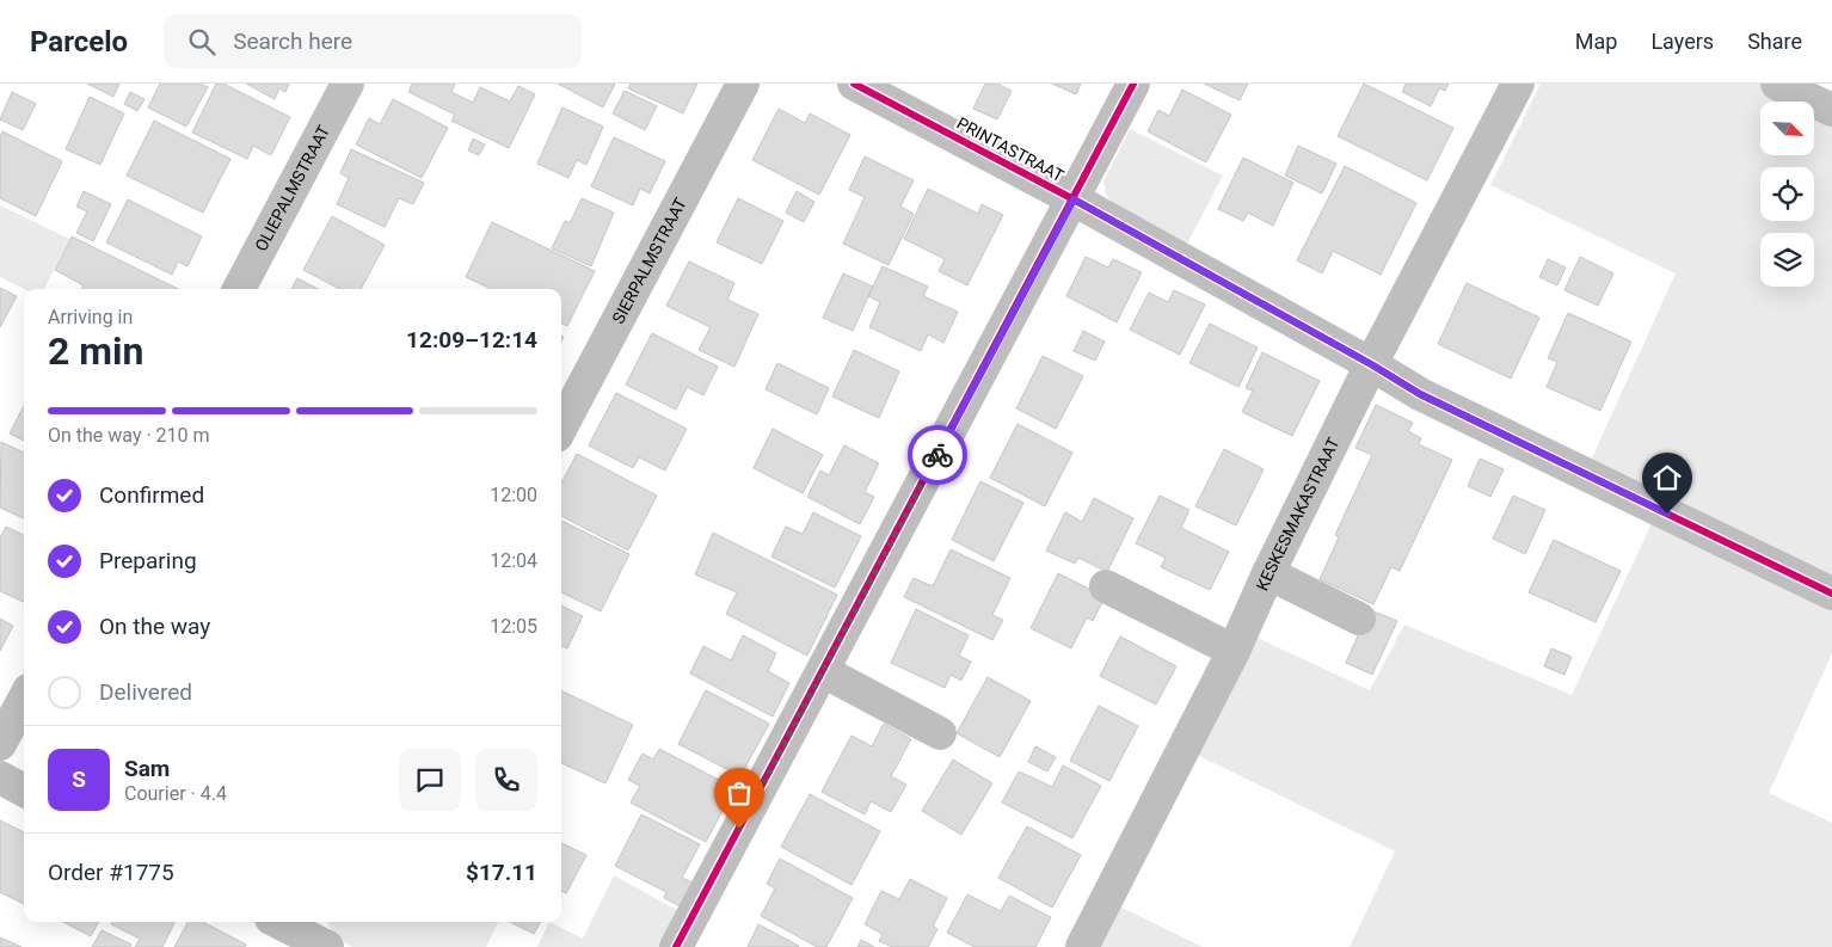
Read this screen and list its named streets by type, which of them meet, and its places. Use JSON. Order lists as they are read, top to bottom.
{
  "streets": {
    "street": [
      "PRINTASTRAAT",
      "OLIEPALMSTRAAT",
      "SIERPALMSTRAAT",
      "KESKESMAKASTRAAT"
    ]
  },
  "crossings": [
    ["PRINTASTRAAT", "KESKESMAKASTRAAT"]
  ],
  "north": "bottom right",
  "page": {
    "header": "Parcelo",
    "search": "Search here",
    "nav": ["Map", "Layers", "Share"],
    "heading": ["2 min", "Arriving in", "12:09–12:14"],
    "panel": [
      "Sam",
      "Courier · 4.4",
      "Order #1775",
      "$17.11"
    ],
    "bar": "On the way · 210 m",
    "list": [
      ["Confirmed", "12:00"],
      ["Preparing", "12:04"],
      ["On the way", "12:05"],
      "Delivered"
    ],
    "round": "S"
  }
}
